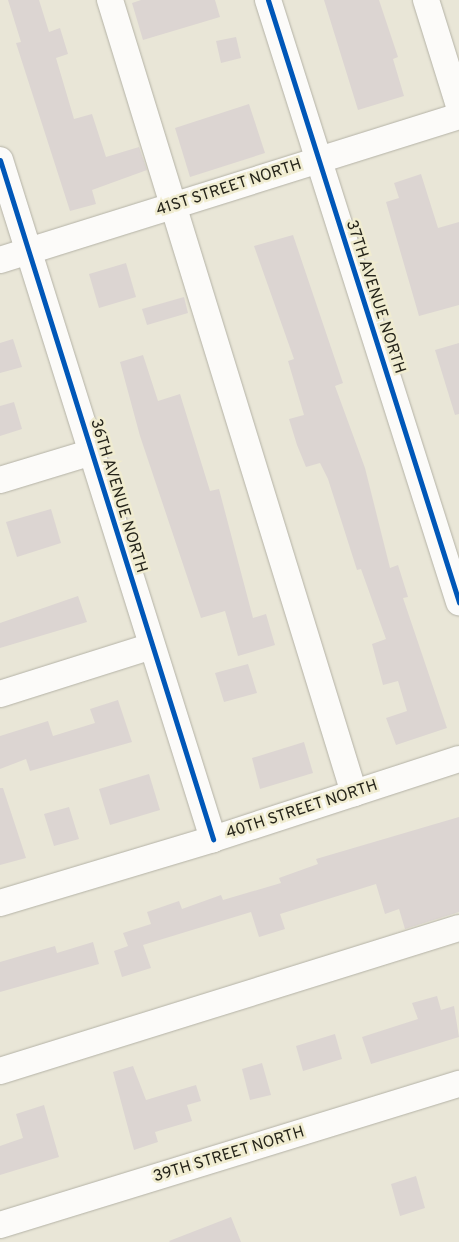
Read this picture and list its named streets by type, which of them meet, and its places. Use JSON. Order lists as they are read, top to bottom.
{
  "streets": {
    "street": [
      "41ST STREET NORTH",
      "37TH AVENUE NORTH",
      "36TH AVENUE NORTH",
      "40TH STREET NORTH",
      "39TH STREET NORTH"
    ]
  },
  "crossings": [
    ["41ST STREET NORTH", "37TH AVENUE NORTH"],
    ["41ST STREET NORTH", "36TH AVENUE NORTH"],
    ["36TH AVENUE NORTH", "40TH STREET NORTH"]
  ]
}
